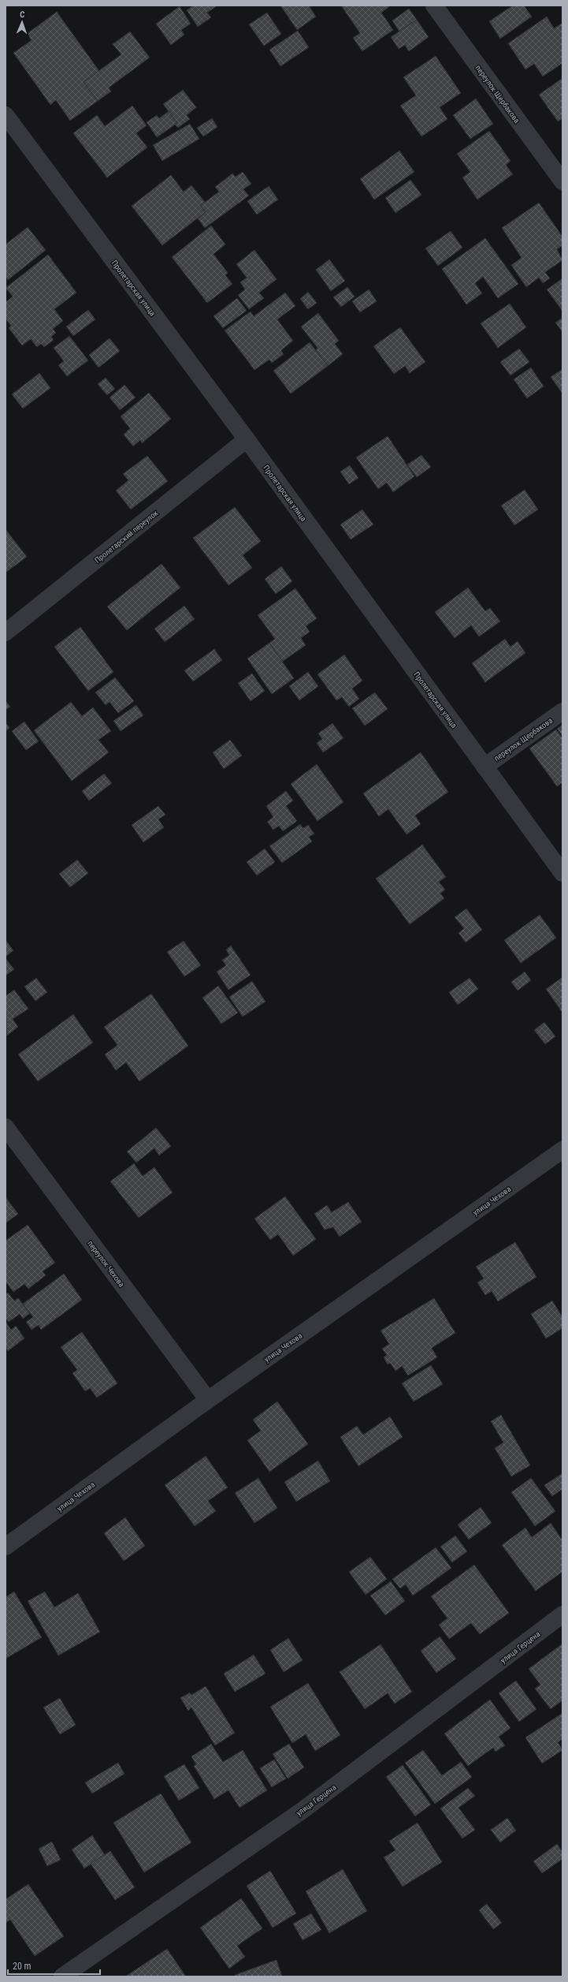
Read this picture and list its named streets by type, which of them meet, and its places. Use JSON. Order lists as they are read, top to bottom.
{
  "streets": {
    "street": [
      "переулок Щербакова",
      "Пролетарская улица",
      "Пролетарский переулок",
      "улица Чехова",
      "переулок Чехова",
      "улица Герцена"
    ]
  },
  "crossings": [
    ["переулок Щербакова", "Пролетарская улица"],
    ["Пролетарская улица", "Пролетарский переулок"],
    ["улица Чехова", "переулок Чехова"]
  ],
  "scale_bar": "20 m",
  "north": "top"
}
